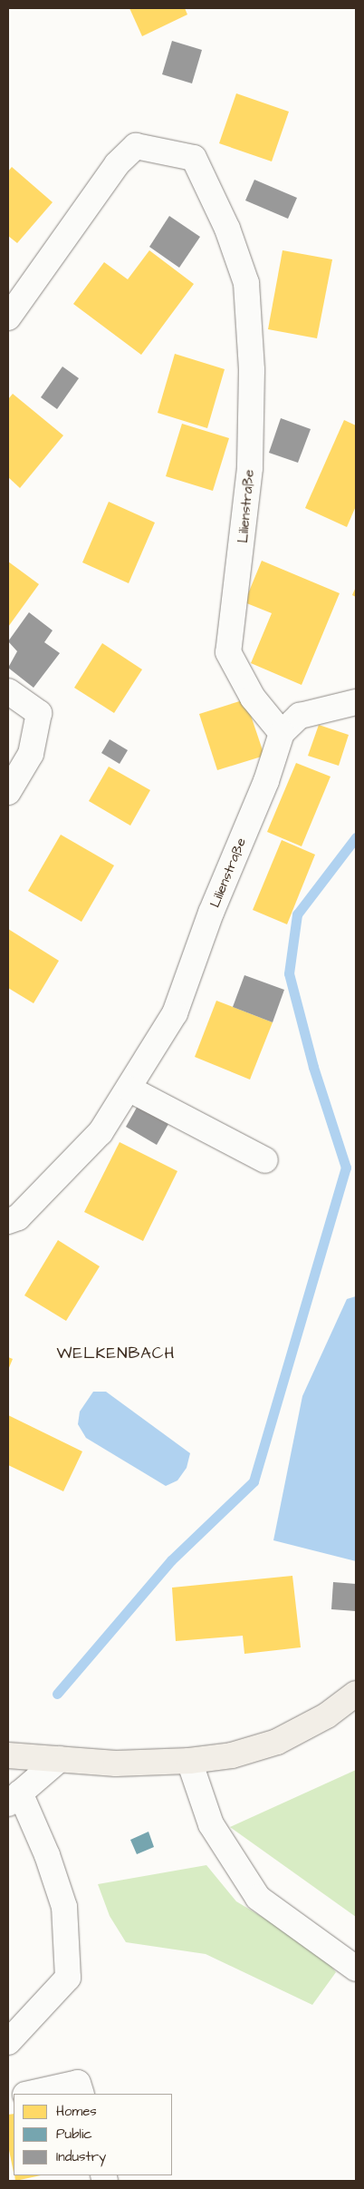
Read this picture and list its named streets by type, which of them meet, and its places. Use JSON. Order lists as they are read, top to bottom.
{
  "streets": {
    "street": ["Lilienstraße"]
  },
  "districts": ["WELKENBACH"],
  "legend": ["Homes", "Public", "Industry"]
}
